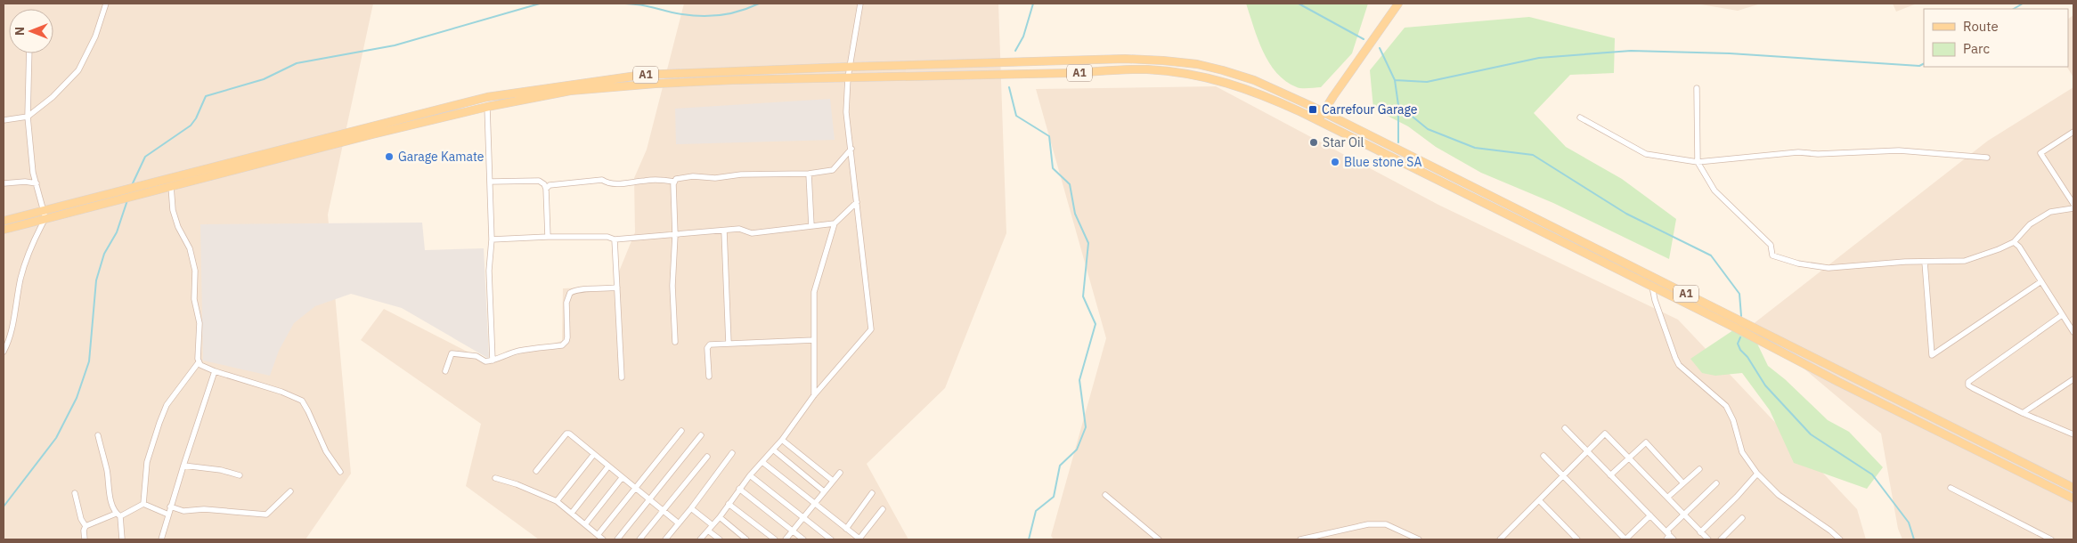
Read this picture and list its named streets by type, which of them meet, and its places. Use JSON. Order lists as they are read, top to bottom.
{
  "streets": {
    "main road": ["A1"]
  },
  "places": {
    "transit": ["Carrefour Garage"],
    "other": ["Star Oil", "Garage Kamate", "Blue stone SA"]
  },
  "legend": ["Route", "Parc"],
  "north": "left"
}
